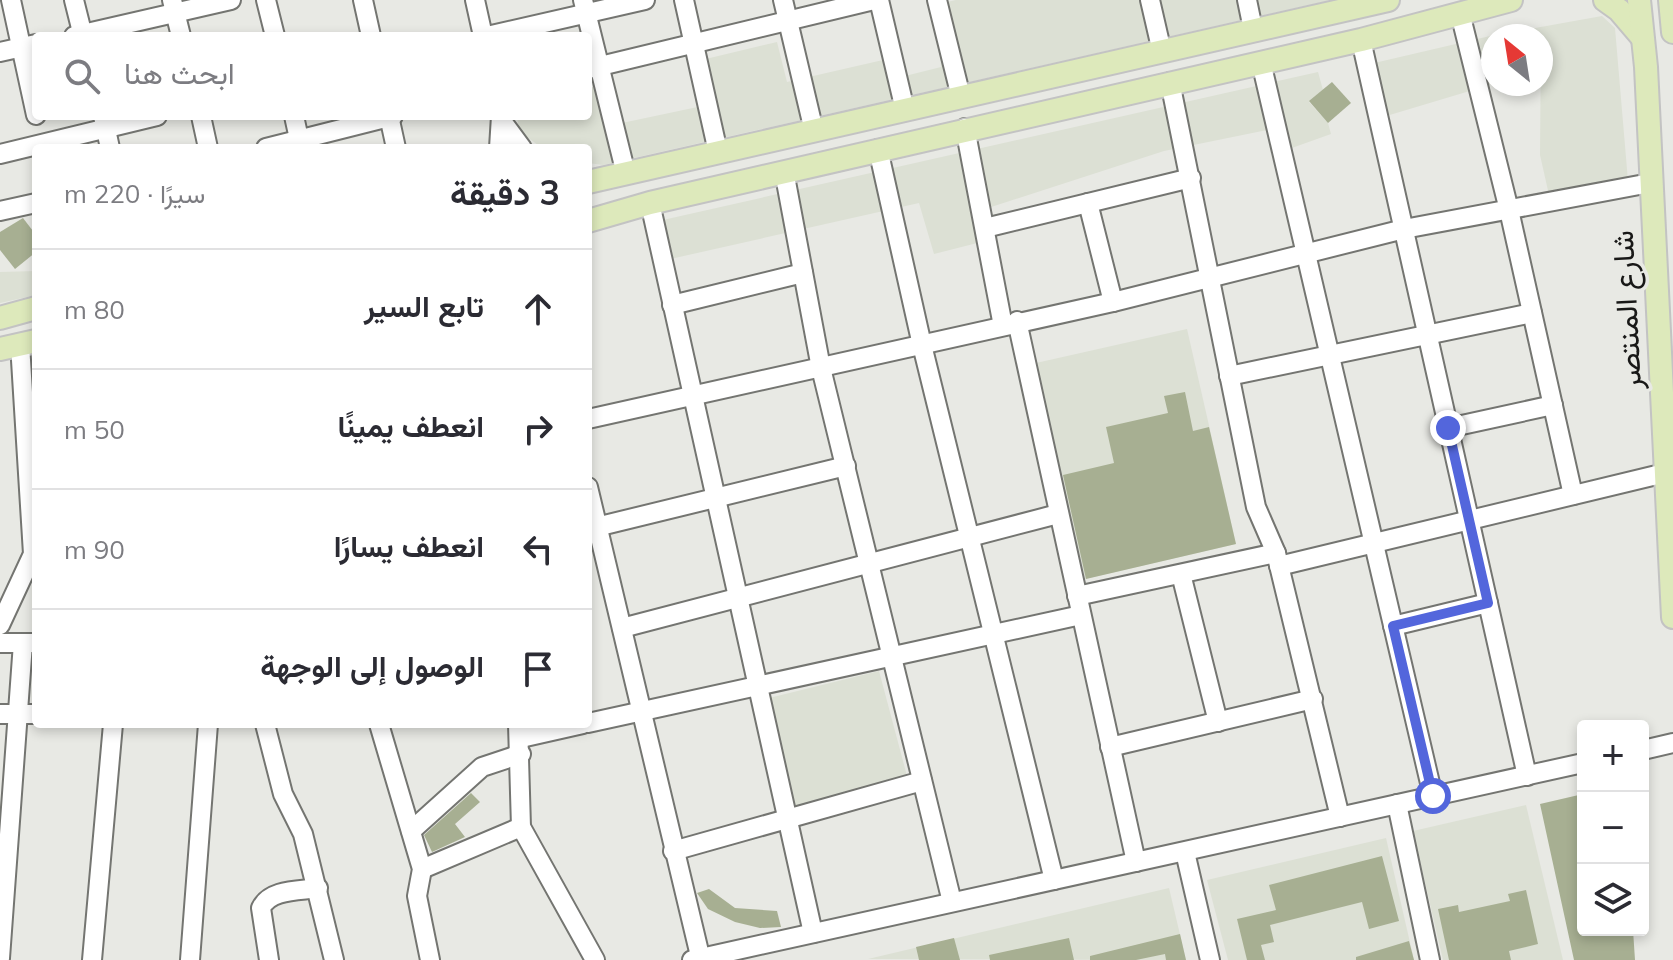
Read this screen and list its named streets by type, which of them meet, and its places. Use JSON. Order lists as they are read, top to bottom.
{
  "streets": {
    "main road": ["شارع المنتصر"]
  },
  "north": "top left",
  "page": {
    "search": "ابحث هنا",
    "heading": ["3 دقيقة", "سيرًا · 220 m"],
    "list": [
      ["تابع السير", "80 m"],
      ["انعطف يمينًا", "50 m"],
      ["انعطف يسارًا", "90 m"],
      "الوصول إلى الوجهة"
    ],
    "map_buttons": ["+", "−"]
  }
}
